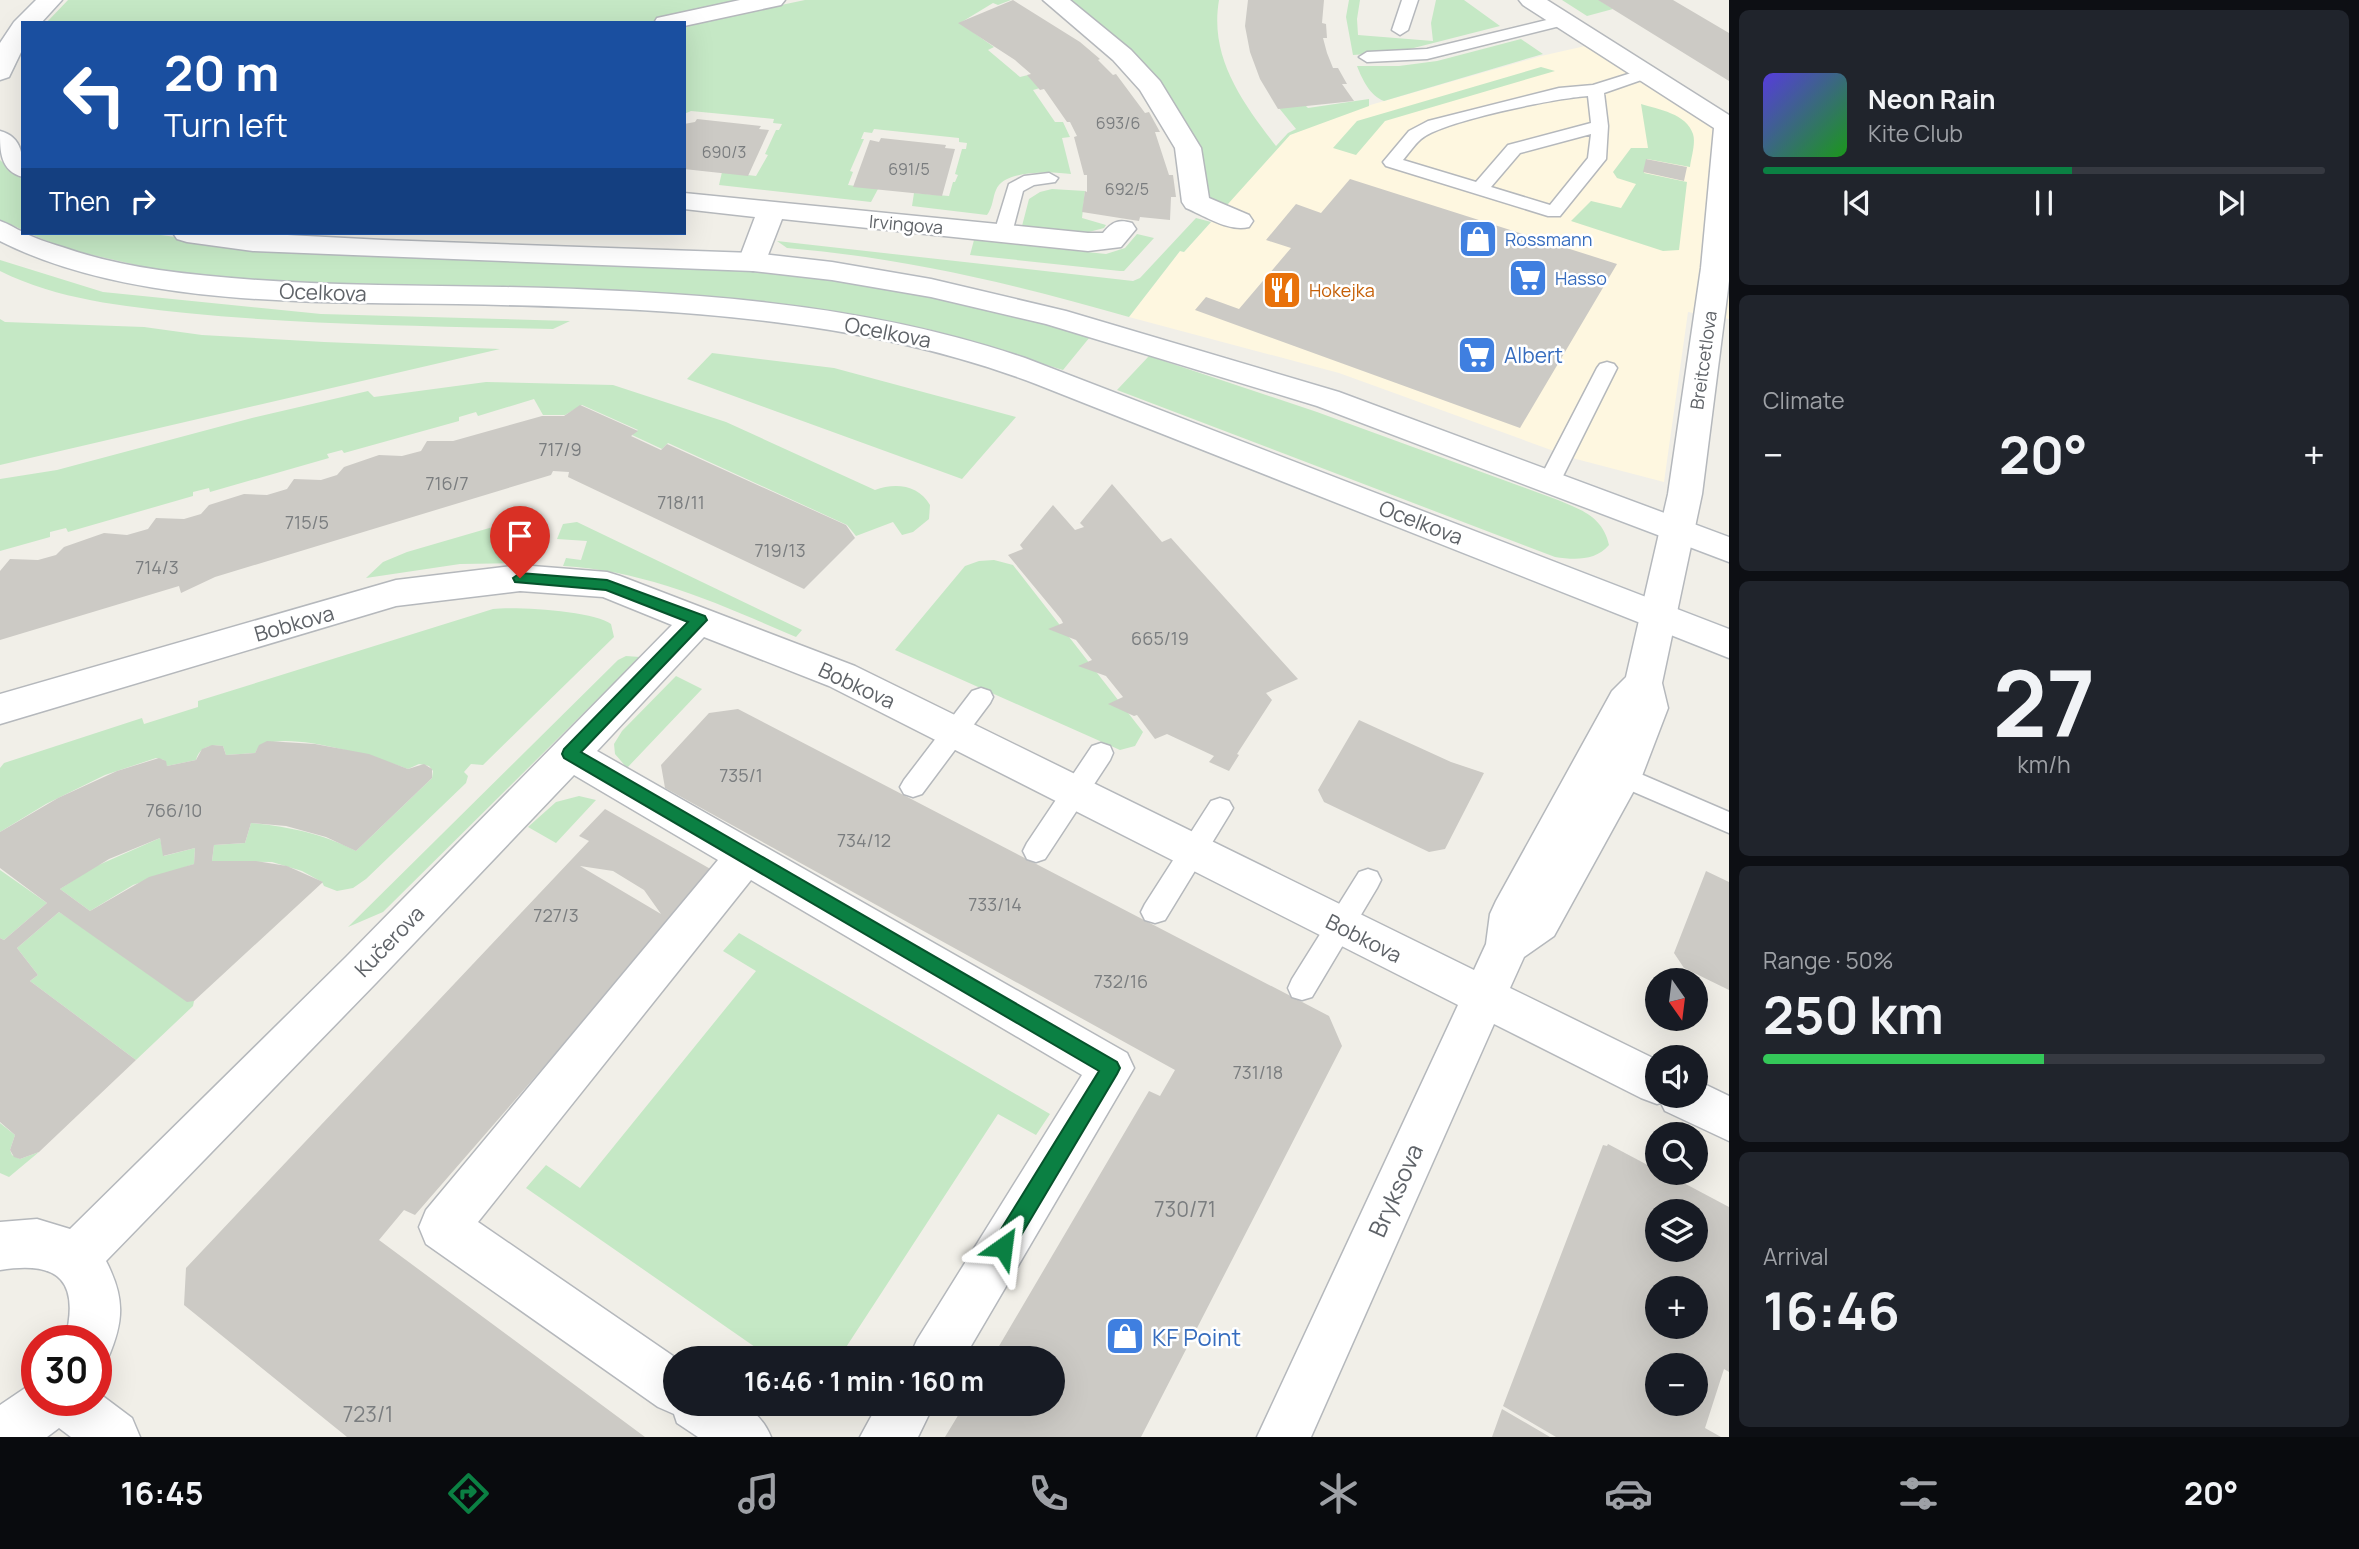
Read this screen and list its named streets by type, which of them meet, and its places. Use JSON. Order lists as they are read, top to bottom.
{
  "streets": {
    "street": [
      "Irvingova",
      "Ocelkova",
      "Breitcetlova",
      "Bobkova",
      "Kučerova",
      "Bryksova"
    ]
  },
  "crossings": [
    ["Ocelkova", "Breitcetlova"],
    ["Ocelkova", "Bryksova"],
    ["Breitcetlova", "Bryksova"],
    ["Bobkova", "Kučerova"],
    ["Bobkova", "Bryksova"]
  ],
  "places": {
    "shop": ["Rossmann", "KF Point"],
    "supermarket": ["Hasso", "Albert"],
    "restaurant": ["Hokejka"]
  },
  "house_numbers": [
    "693/6",
    "690/3",
    "691/5",
    "692/5",
    "717/9",
    "716/7",
    "718/11",
    "715/5",
    "719/13",
    "714/3",
    "665/19",
    "735/1",
    "766/10",
    "734/12",
    "733/14",
    "727/3",
    "732/16",
    "731/18",
    "730/71",
    "723/1"
  ],
  "north": "bottom",
  "page": {
    "turn": ["20 m", "Turn left"],
    "song": ["Neon Rain", "Kite Club"],
    "then": "Then",
    "tile": [
      "Climate",
      ["27", "km/h"],
      ["Range · 50%", "250 km"],
      ["Arrival", "16:46"]
    ],
    "heat": ["−", "20°", "+"],
    "map_buttons": ["+", "−"],
    "limit": "30",
    "trip": "16:46 · 1 min · 160 m",
    "tabs": ["16:45", "20°"]
  }
}
